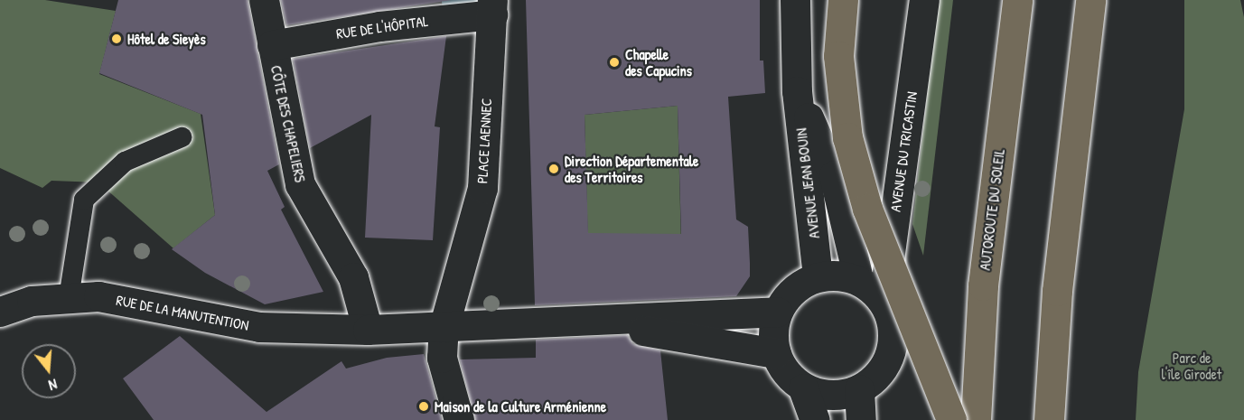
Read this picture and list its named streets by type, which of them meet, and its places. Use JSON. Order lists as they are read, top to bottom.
{
  "streets": {
    "main road": [
      "RUE DE L'HÔPITAL",
      "CÔTE DES CHAPELIERS",
      "PLACE LAENNEC",
      "AVENUE DU TRICASTIN",
      "AVENUE JEAN BOUIN",
      "AUTOROUTE DU SOLEIL",
      "RUE DE LA MANUTENTION"
    ]
  },
  "crossings": [
    ["RUE DE L'HÔPITAL", "CÔTE DES CHAPELIERS"],
    ["RUE DE L'HÔPITAL", "PLACE LAENNEC"],
    ["CÔTE DES CHAPELIERS", "RUE DE LA MANUTENTION"],
    ["PLACE LAENNEC", "RUE DE LA MANUTENTION"],
    ["AVENUE DU TRICASTIN", "AVENUE JEAN BOUIN"]
  ],
  "parks": ["Parc de l'île Girodet"],
  "places": [
    "Hôtel de Sieyès",
    "Chapelle des Capucins",
    "Direction Départementale des Territoires",
    "Maison de la Culture Arménienne"
  ],
  "north": "bottom"
}
